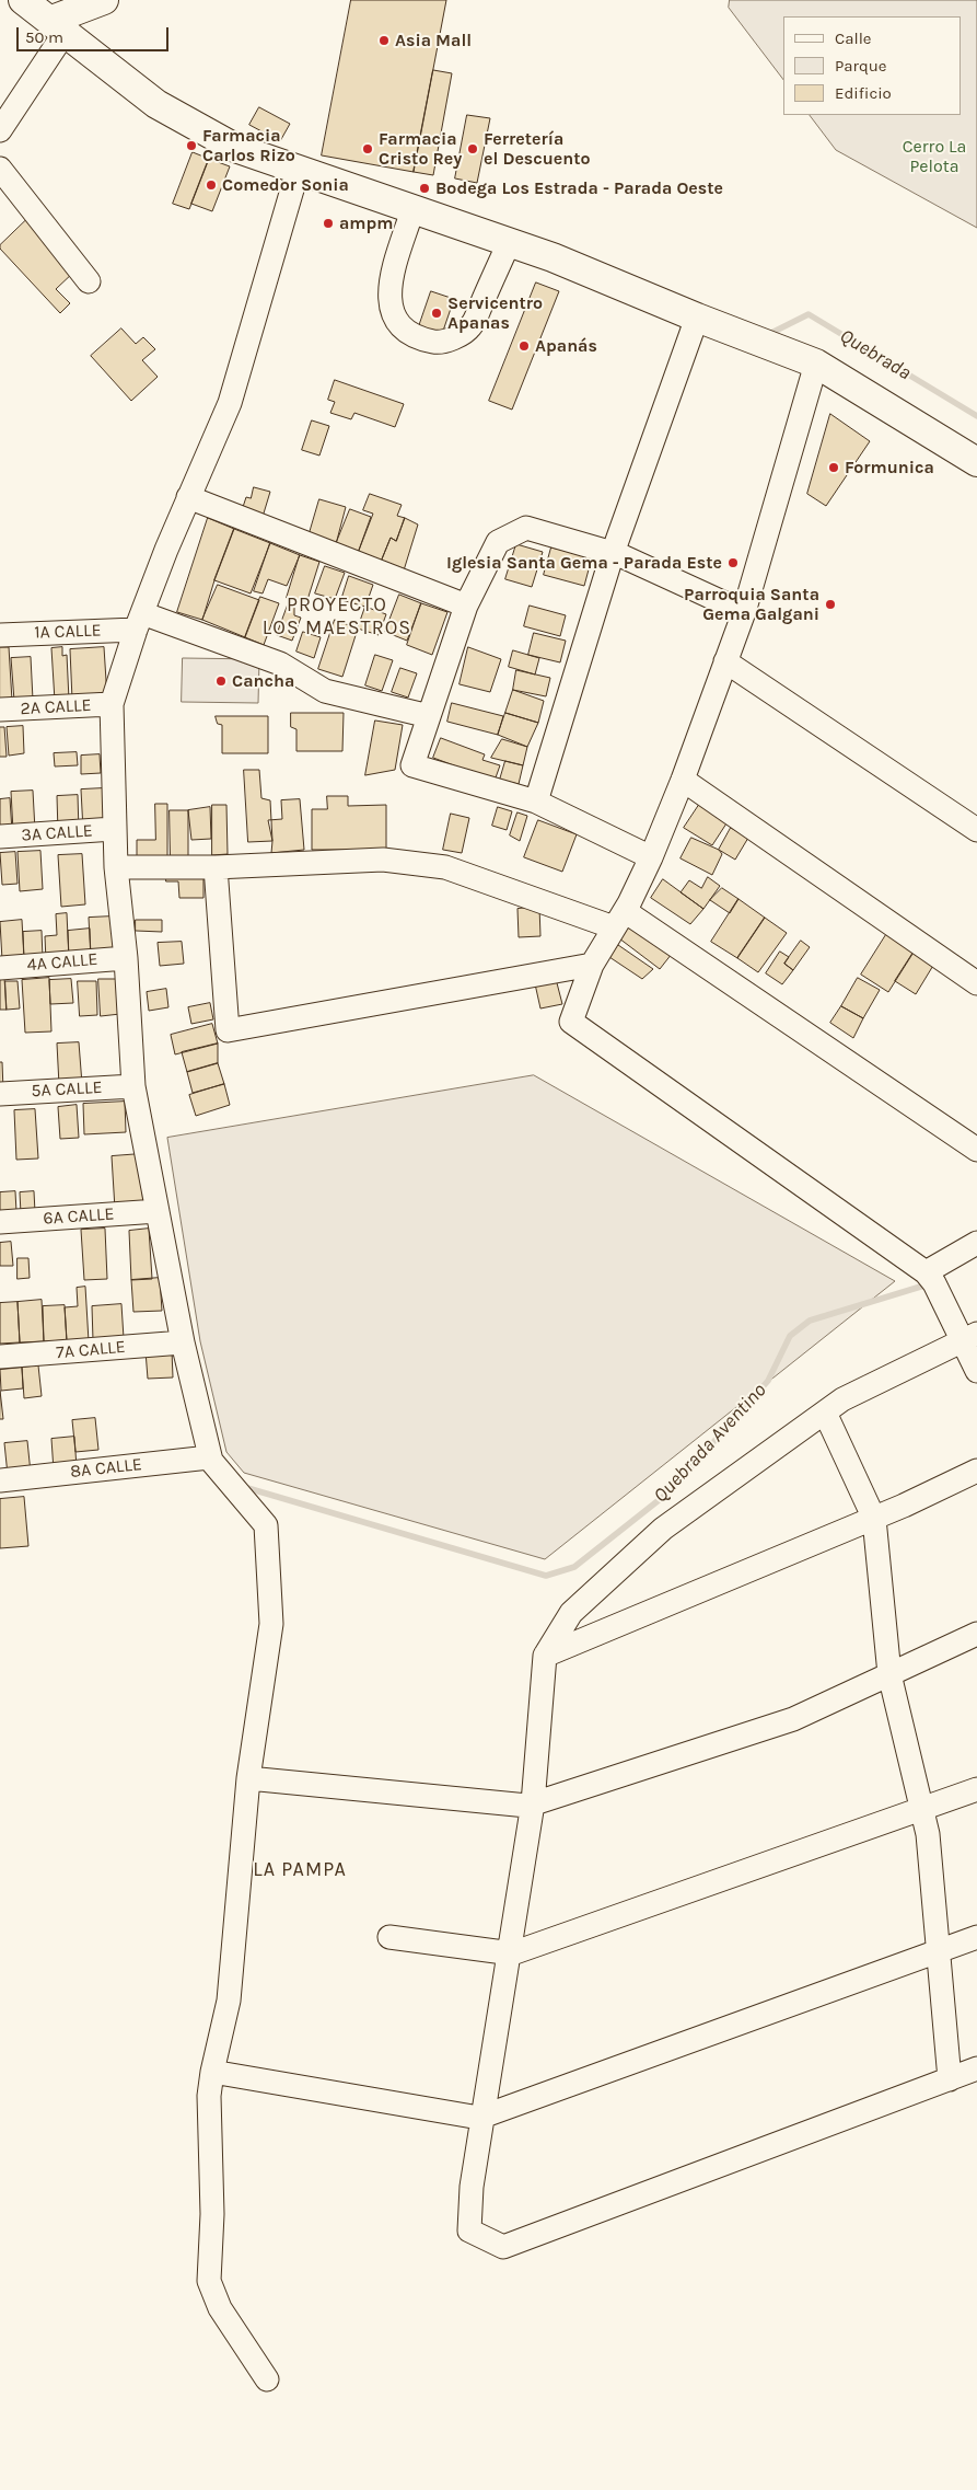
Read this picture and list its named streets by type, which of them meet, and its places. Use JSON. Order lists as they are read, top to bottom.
{
  "streets": {
    "street": [
      "1A CALLE",
      "2A CALLE",
      "3A CALLE",
      "4A CALLE",
      "5A CALLE",
      "6A CALLE",
      "7A CALLE",
      "8A CALLE"
    ]
  },
  "districts": ["PROYECTO LOS MAESTROS", "LA PAMPA"],
  "water": ["Quebrada", "Quebrada Aventino"],
  "parks": ["Cerro La Pelota"],
  "places": [
    "Asia Mall",
    "Farmacia Carlos Rizo",
    "Farmacia Cristo Rey",
    "Ferretería el Descuento",
    "Comedor Sonia",
    "Bodega Los Estrada - Parada Oeste",
    "ampm",
    "Servicentro Apanas",
    "Apanás",
    "Formunica",
    "Iglesia Santa Gema - Parada Este",
    "Parroquia Santa Gema Galgani",
    "Cancha"
  ],
  "legend": ["Calle", "Parque", "Edificio"],
  "scale_bar": "50 m"
}
